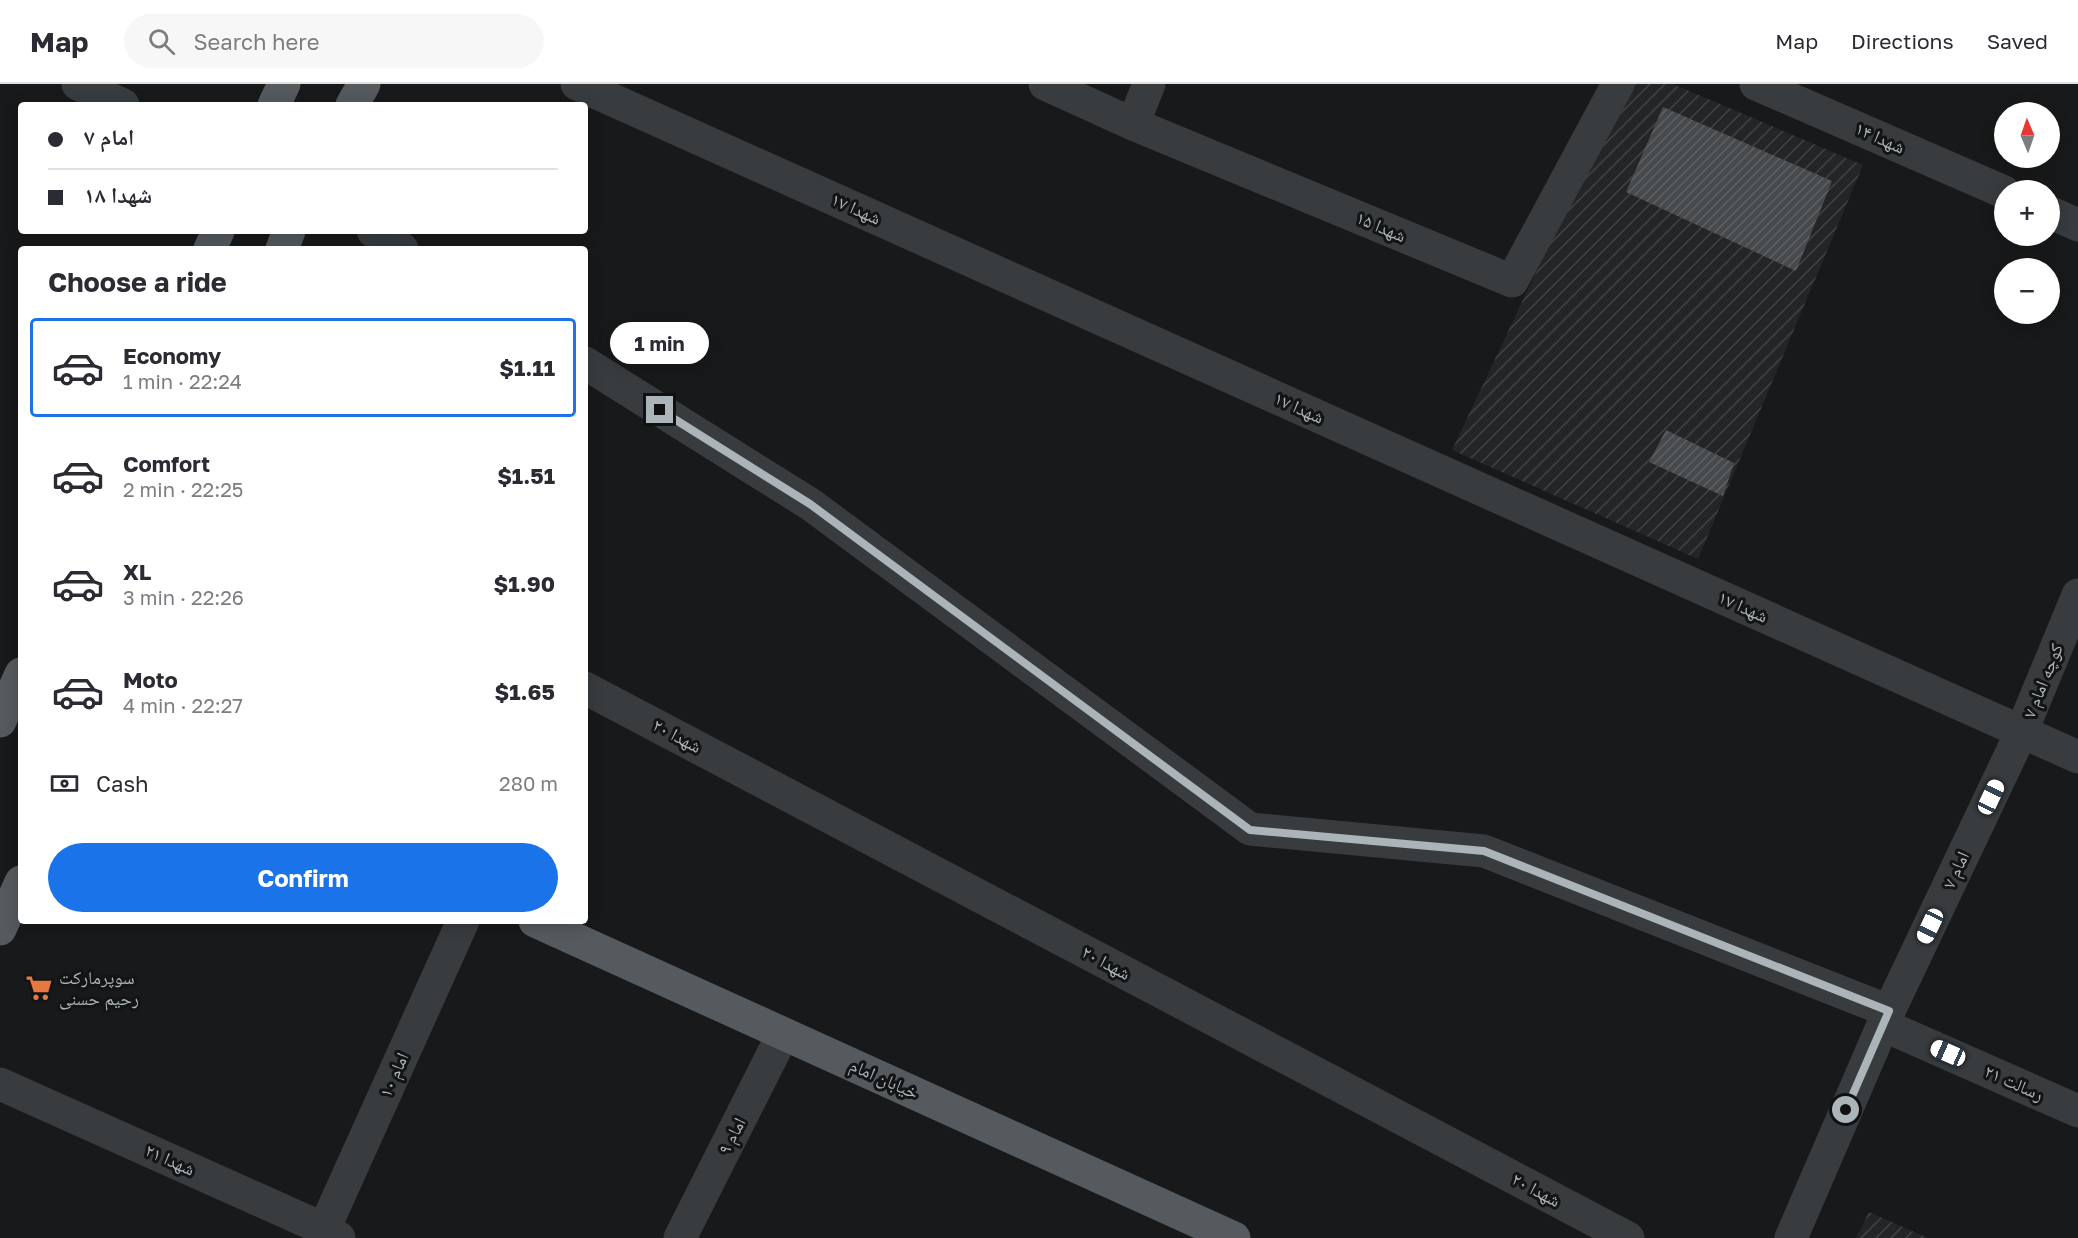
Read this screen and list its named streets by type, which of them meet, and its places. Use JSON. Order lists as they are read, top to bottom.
{
  "streets": {
    "main road": ["خیابان امام"],
    "street": [
      "شهدا ۱۴",
      "شهدا ۱۷",
      "شهدا ۱۵",
      "کوچه امام ۷",
      "شهدا ۲۰",
      "امام ۷",
      "امام ۱۰",
      "رسالت ۲۱",
      "امام ۹",
      "شهدا ۲۱"
    ]
  },
  "crossings": [
    ["شهدا ۱۷", "کوچه امام ۷"],
    ["شهدا ۱۷", "امام ۷"],
    ["کوچه امام ۷", "امام ۷"],
    ["امام ۷", "رسالت ۲۱"],
    ["امام ۱۰", "شهدا ۲۱"],
    ["خیابان امام", "امام ۹"]
  ],
  "places": {
    "supermarket": ["سوپرمارکت رحیم حسنی"]
  },
  "north": "top",
  "page": {
    "header": "Map",
    "search": "Search here",
    "nav": ["Map", "Directions", "Saved"],
    "map_buttons": ["+", "−"],
    "banner": ["امام ۷", "شهدا ۱۸"],
    "heading": "Choose a ride",
    "list": [
      {
        "name": "Economy",
        "note": "1 min · 22:24",
        "value": "$1.11"
      },
      {
        "name": "Comfort",
        "note": "2 min · 22:25",
        "value": "$1.51"
      },
      {
        "name": "XL",
        "note": "3 min · 22:26",
        "value": "$1.90"
      },
      {
        "name": "Moto",
        "note": "4 min · 22:27",
        "value": "$1.65"
      }
    ],
    "bubble": "1 min",
    "pay": ["Cash", "280 m"],
    "buttons": "Confirm"
  }
}
